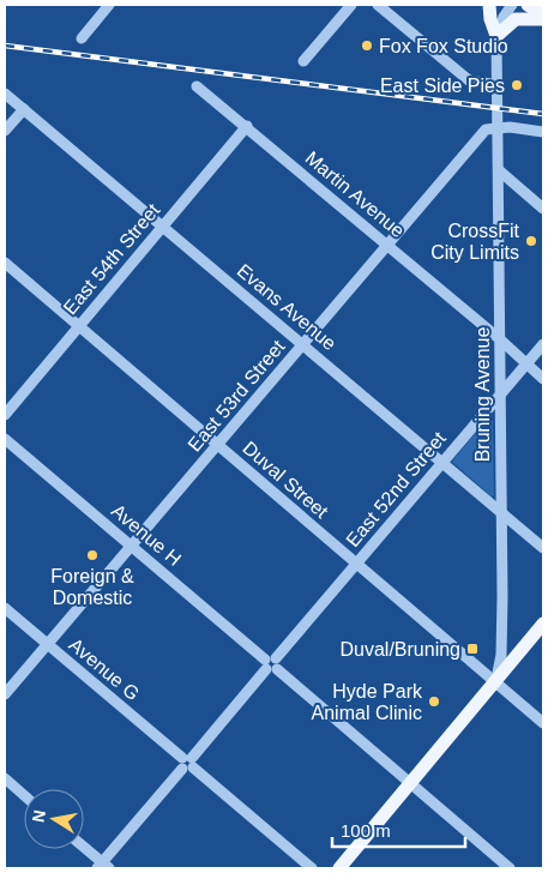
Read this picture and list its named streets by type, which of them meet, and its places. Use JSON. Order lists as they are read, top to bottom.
{
  "streets": {
    "street": [
      "Martin Avenue",
      "East 54th Street",
      "Evans Avenue",
      "Bruning Avenue",
      "East 53rd Street",
      "Duval Street",
      "East 52nd Street",
      "Avenue H",
      "Avenue G"
    ]
  },
  "crossings": [
    ["Martin Avenue", "East 54th Street"],
    ["Martin Avenue", "Bruning Avenue"],
    ["Martin Avenue", "East 53rd Street"],
    ["Martin Avenue", "East 52nd Street"],
    ["East 54th Street", "Evans Avenue"],
    ["East 54th Street", "Duval Street"],
    ["Evans Avenue", "Bruning Avenue"],
    ["Evans Avenue", "East 53rd Street"],
    ["Evans Avenue", "East 52nd Street"],
    ["Bruning Avenue", "East 53rd Street"],
    ["Bruning Avenue", "Duval Street"],
    ["Bruning Avenue", "East 52nd Street"],
    ["East 53rd Street", "Duval Street"],
    ["East 53rd Street", "Avenue H"],
    ["East 53rd Street", "Avenue G"],
    ["Duval Street", "East 52nd Street"],
    ["East 52nd Street", "Avenue H"],
    ["East 52nd Street", "Avenue G"]
  ],
  "places": {
    "other": [
      "Fox Fox Studio",
      "East Side Pies",
      "CrossFit City Limits",
      "Foreign & Domestic",
      "Hyde Park Animal Clinic"
    ],
    "transit": ["Duval/Bruning"]
  },
  "scale_bar": "100 m",
  "north": "left"
}
